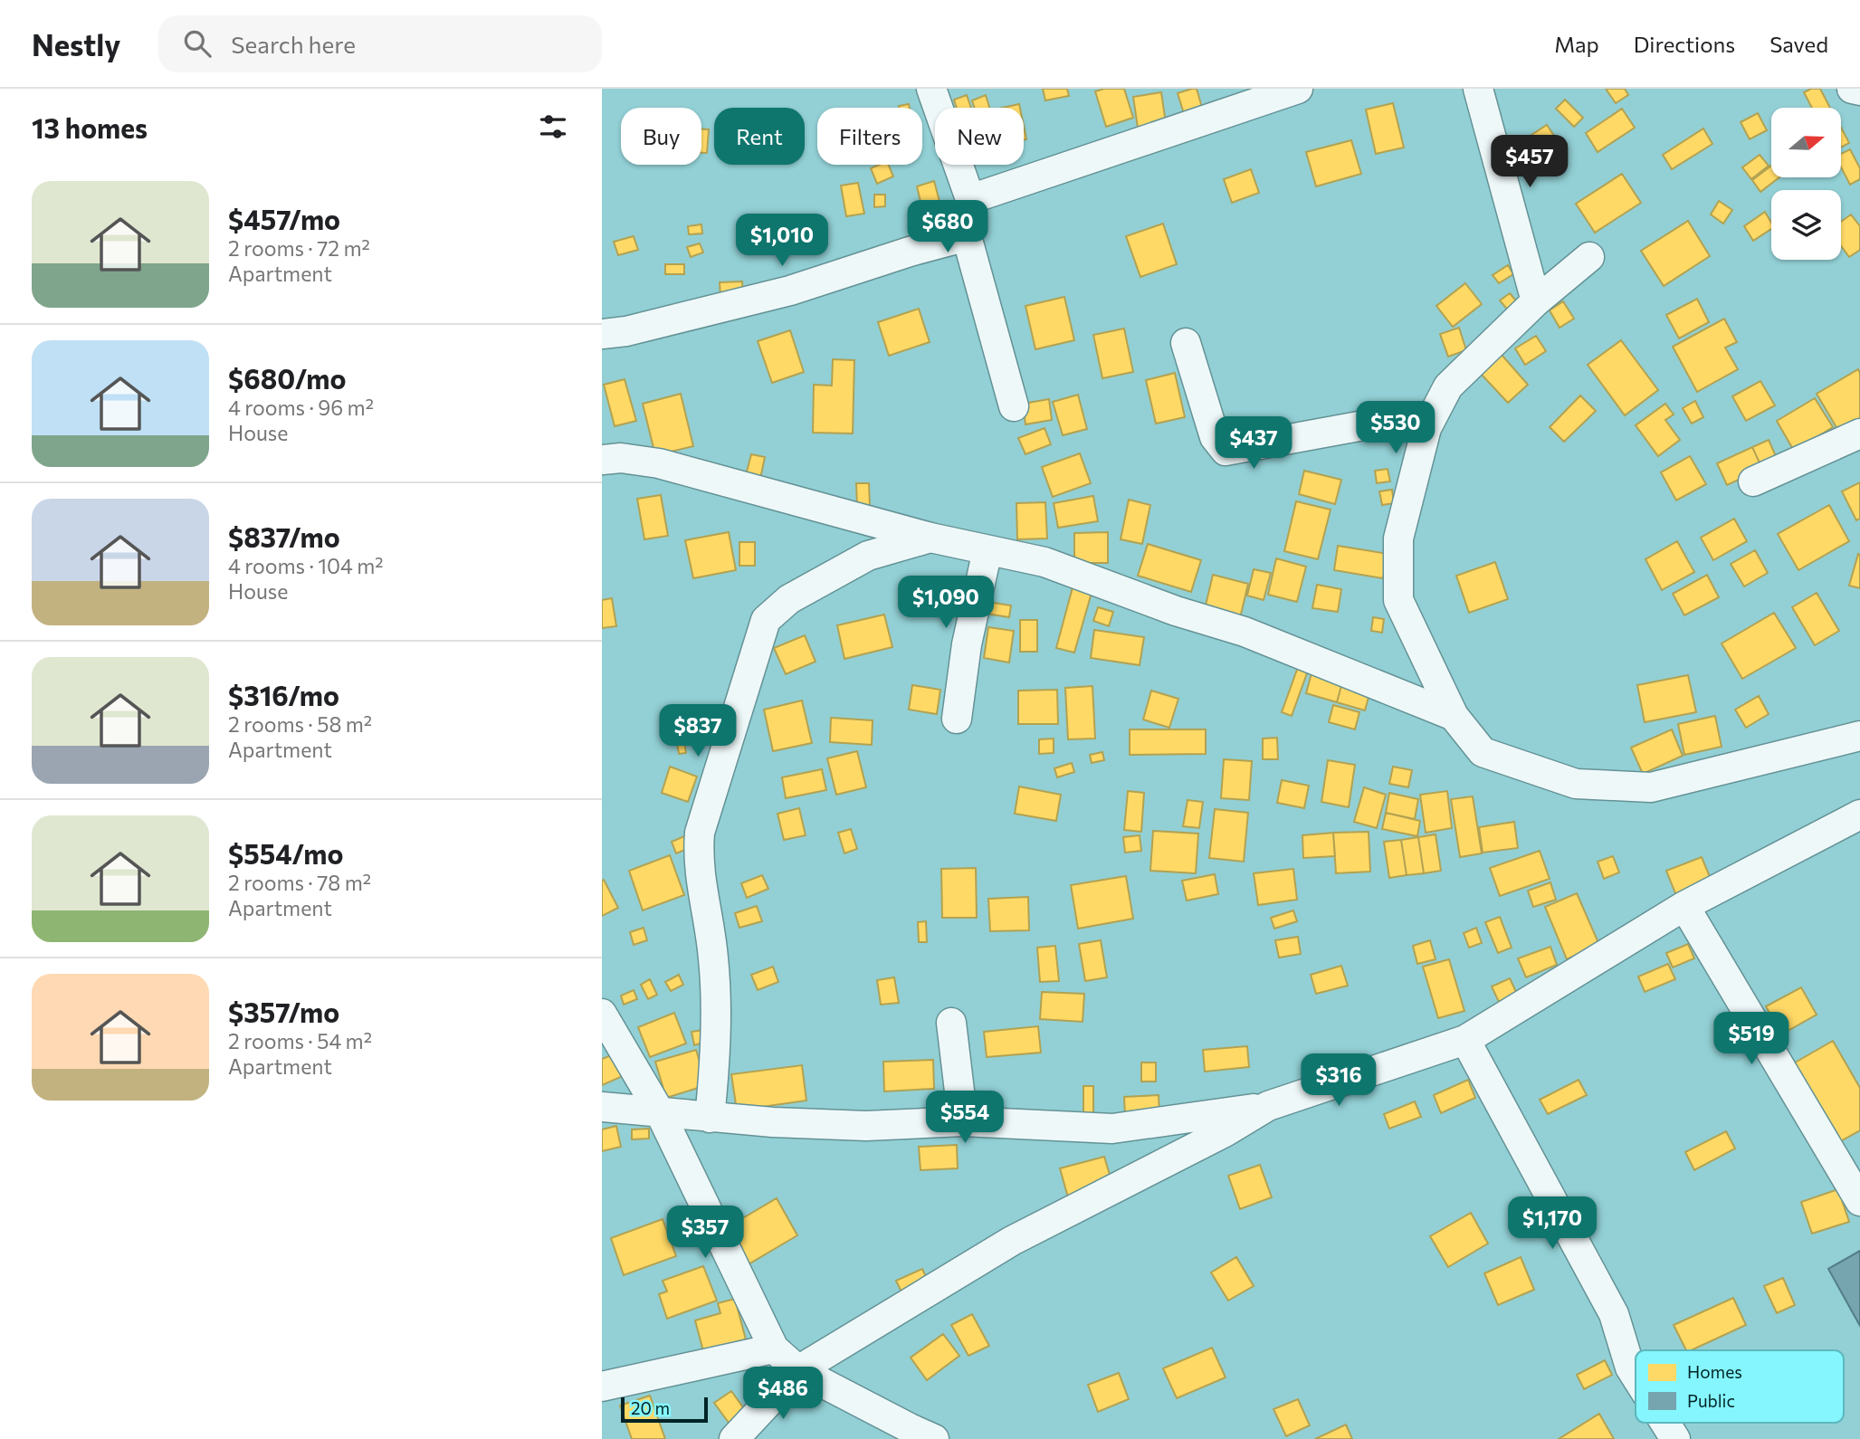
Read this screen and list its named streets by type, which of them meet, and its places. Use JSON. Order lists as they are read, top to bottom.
{
  "legend": ["Homes", "Public"],
  "scale_bar": "20 m",
  "north": "right",
  "page": {
    "header": "Nestly",
    "search": "Search here",
    "nav": ["Map", "Directions", "Saved"],
    "heading": "13 homes",
    "chip": [
      "Buy",
      "Rent",
      "Filters",
      "New"
    ],
    "price": [
      "$457",
      "$680",
      "$1,010",
      "$530",
      "$437",
      "$1,090",
      "$837",
      "$519",
      "$316",
      "$554",
      "$1,170",
      "$357",
      "$486"
    ],
    "list": [
      {
        "name": "$457/mo",
        "note": "2 rooms · 72 m² · Apartment"
      },
      {
        "name": "$680/mo",
        "note": "4 rooms · 96 m² · House"
      },
      {
        "name": "$837/mo",
        "note": "4 rooms · 104 m² · House"
      },
      {
        "name": "$316/mo",
        "note": "2 rooms · 58 m² · Apartment"
      },
      {
        "name": "$554/mo",
        "note": "2 rooms · 78 m² · Apartment"
      },
      {
        "name": "$357/mo",
        "note": "2 rooms · 54 m² · Apartment"
      }
    ],
    "scale": "20 m"
  }
}
